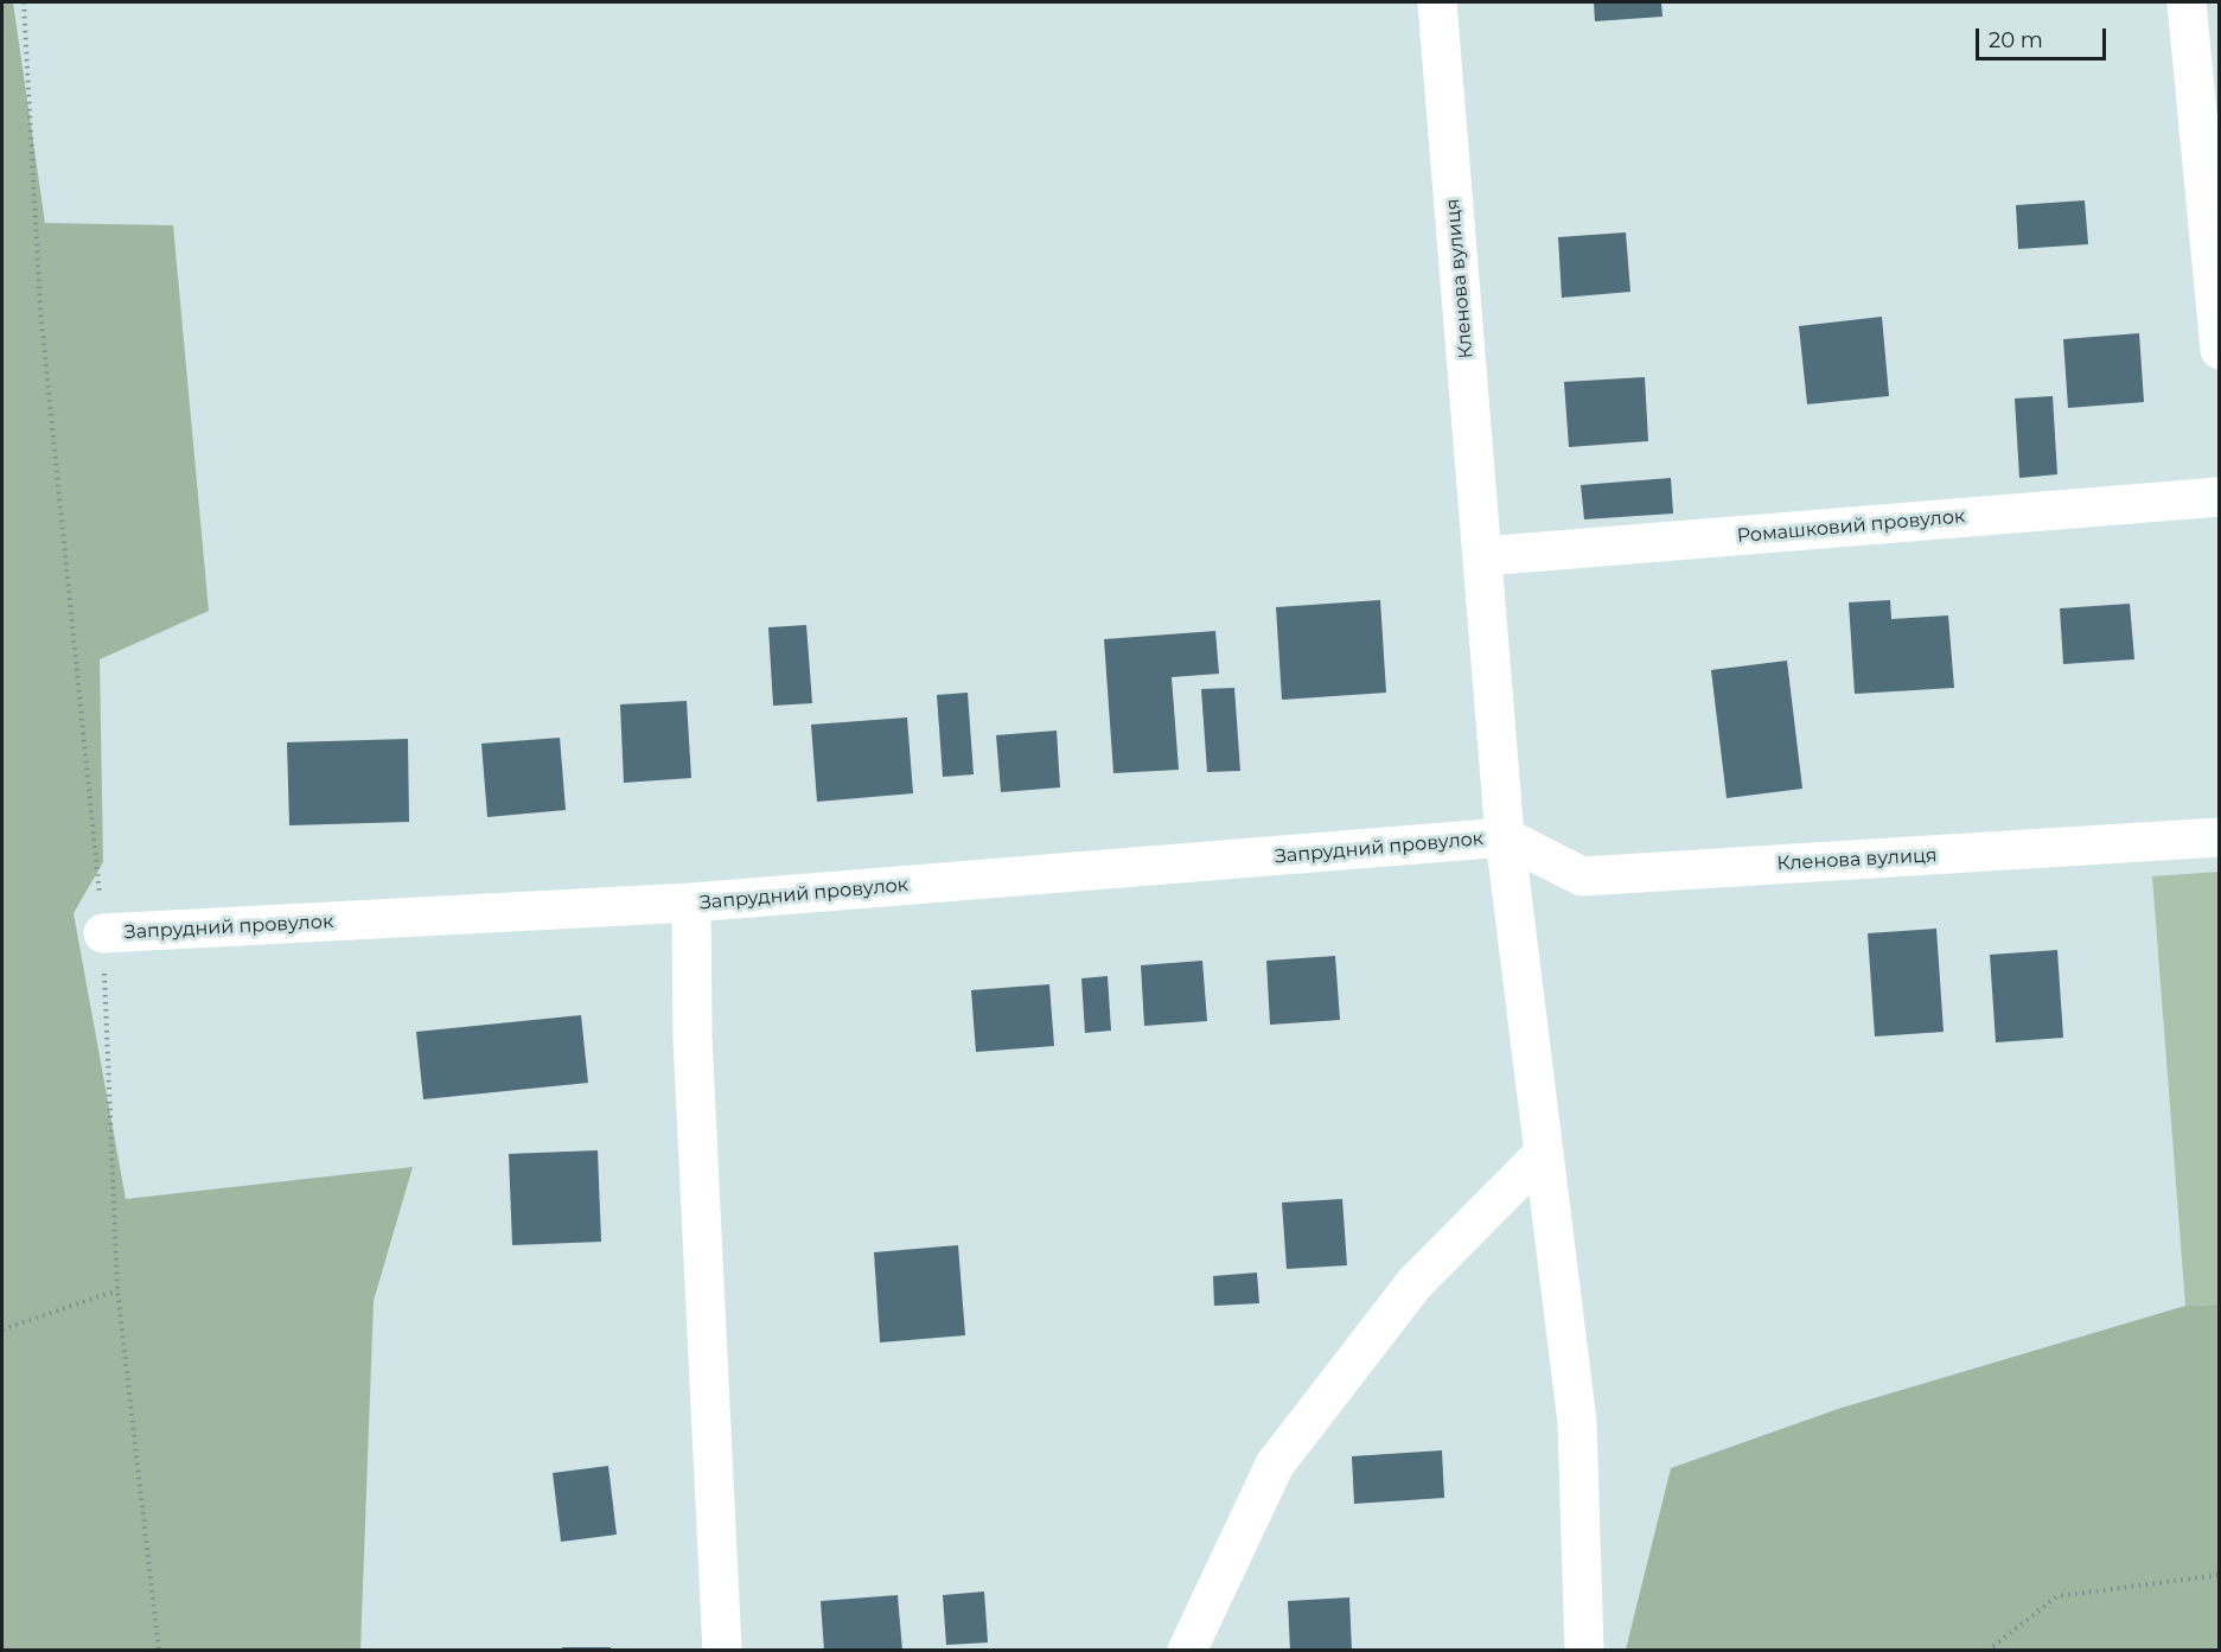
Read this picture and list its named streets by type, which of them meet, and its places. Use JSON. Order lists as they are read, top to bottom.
{
  "streets": {
    "street": ["Кленова вулиця", "Ромашковий провулок", "Запрудний провулок"]
  },
  "crossings": [
    ["Кленова вулиця", "Ромашковий провулок"],
    ["Кленова вулиця", "Запрудний провулок"]
  ],
  "scale_bar": "20 m"
}
